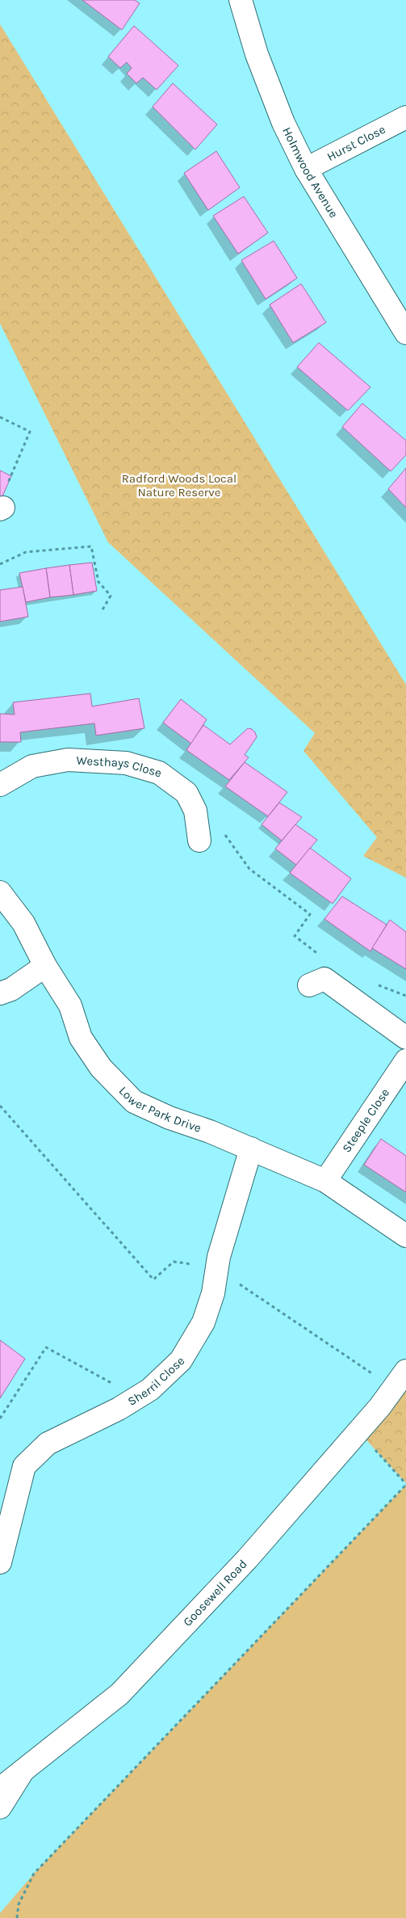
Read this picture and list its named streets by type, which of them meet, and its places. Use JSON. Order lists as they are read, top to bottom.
{
  "streets": {
    "street": [
      "Hurst Close",
      "Holmwood Avenue",
      "Westhays Close",
      "Lower Park Drive",
      "Steeple Close",
      "Sherril Close",
      "Goosewell Road"
    ]
  },
  "crossings": [
    ["Hurst Close", "Holmwood Avenue"],
    ["Lower Park Drive", "Steeple Close"],
    ["Lower Park Drive", "Sherril Close"]
  ],
  "parks": ["Radford Woods Local Nature Reserve"]
}
